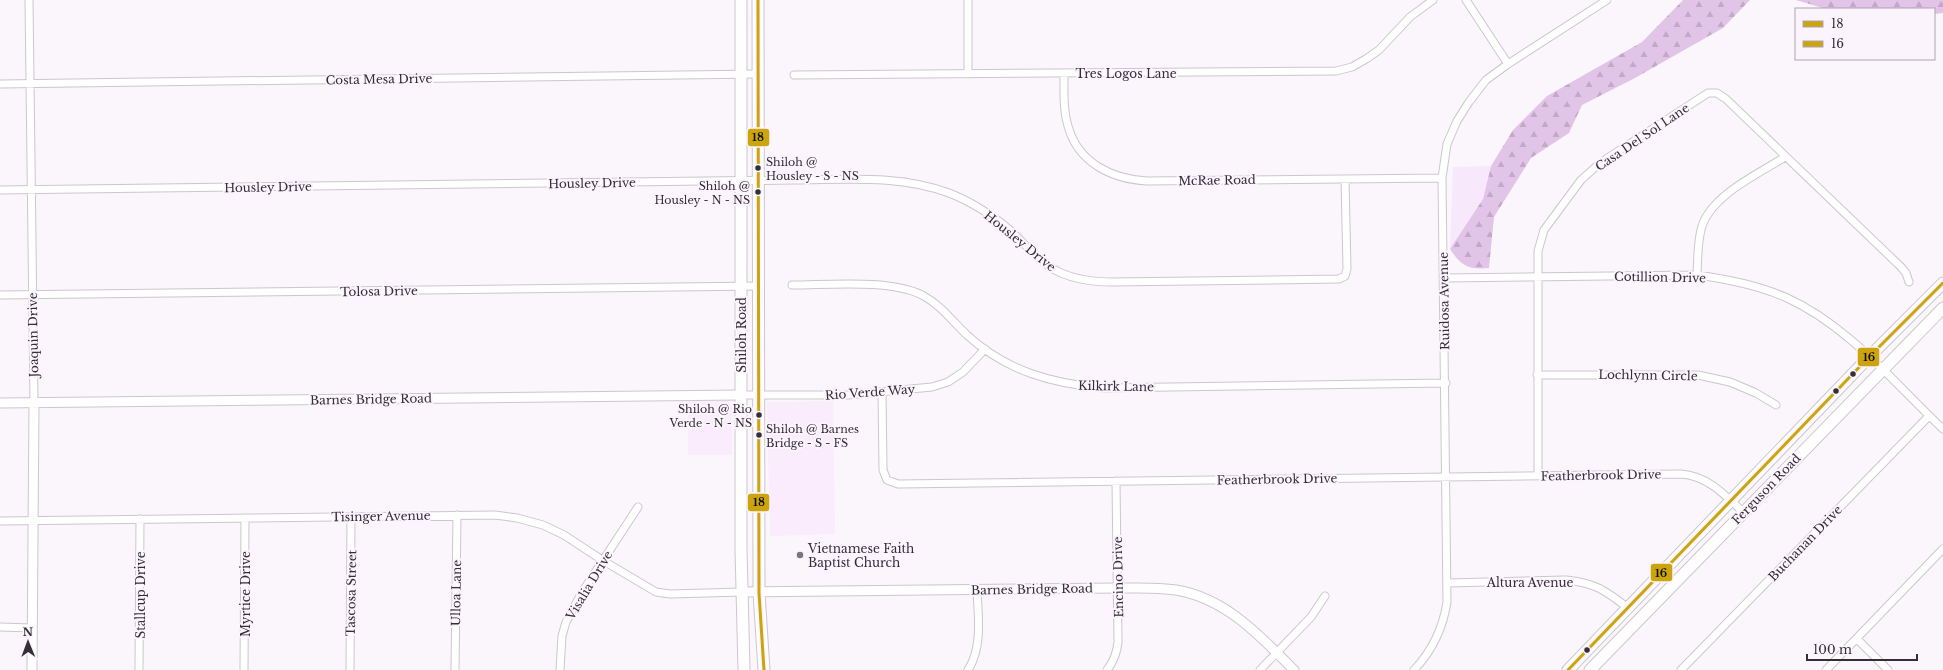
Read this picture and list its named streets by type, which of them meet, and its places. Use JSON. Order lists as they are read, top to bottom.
{
  "streets": {
    "main road": ["Shiloh Road", "Ferguson Road"],
    "street": [
      "Tres Logos Lane",
      "Costa Mesa Drive",
      "Casa Del Sol Lane",
      "McRae Road",
      "Housley Drive",
      "Cotillion Drive",
      "Tolosa Drive",
      "Ruidosa Avenue",
      "Joaquin Drive",
      "Lochlynn Circle",
      "Kilkirk Lane",
      "Rio Verde Way",
      "Barnes Bridge Road",
      "Featherbrook Drive",
      "Tisinger Avenue",
      "Buchanan Drive",
      "Encino Drive",
      "Altura Avenue",
      "Visalia Drive",
      "Tascosa Street",
      "Ulloa Lane",
      "Myrtice Drive",
      "Stallcup Drive"
    ]
  },
  "crossings": [
    ["Tres Logos Lane", "McRae Road"],
    ["Costa Mesa Drive", "Joaquin Drive"],
    ["Costa Mesa Drive", "Shiloh Road"],
    ["Casa Del Sol Lane", "Cotillion Drive"],
    ["Casa Del Sol Lane", "Lochlynn Circle"],
    ["Casa Del Sol Lane", "Featherbrook Drive"],
    ["McRae Road", "Housley Drive"],
    ["McRae Road", "Ruidosa Avenue"],
    ["Housley Drive", "Joaquin Drive"],
    ["Housley Drive", "Shiloh Road"],
    ["Cotillion Drive", "Ruidosa Avenue"],
    ["Cotillion Drive", "Ferguson Road"],
    ["Cotillion Drive", "Buchanan Drive"],
    ["Tolosa Drive", "Joaquin Drive"],
    ["Tolosa Drive", "Shiloh Road"],
    ["Ruidosa Avenue", "Kilkirk Lane"],
    ["Ruidosa Avenue", "Featherbrook Drive"],
    ["Ruidosa Avenue", "Altura Avenue"],
    ["Joaquin Drive", "Barnes Bridge Road"],
    ["Joaquin Drive", "Tisinger Avenue"],
    ["Shiloh Road", "Rio Verde Way"],
    ["Shiloh Road", "Barnes Bridge Road"],
    ["Shiloh Road", "Tisinger Avenue"],
    ["Kilkirk Lane", "Rio Verde Way"],
    ["Rio Verde Way", "Barnes Bridge Road"],
    ["Rio Verde Way", "Featherbrook Drive"],
    ["Barnes Bridge Road", "Tisinger Avenue"],
    ["Barnes Bridge Road", "Encino Drive"],
    ["Featherbrook Drive", "Ferguson Road"],
    ["Featherbrook Drive", "Encino Drive"],
    ["Ferguson Road", "Altura Avenue"],
    ["Tisinger Avenue", "Visalia Drive"],
    ["Tisinger Avenue", "Tascosa Street"],
    ["Tisinger Avenue", "Ulloa Lane"],
    ["Tisinger Avenue", "Myrtice Drive"],
    ["Tisinger Avenue", "Stallcup Drive"]
  ],
  "places": [
    "Shiloh @ Housley - S - NS",
    "Shiloh @ Housley - N - NS",
    "Shiloh @ Rio Verde - N - NS",
    "Shiloh @ Barnes Bridge - S - FS",
    "Vietnamese Faith Baptist Church"
  ],
  "lines": ["transit line 18", "transit line 16"],
  "legend": ["18", "16"],
  "scale_bar": "100 m",
  "north": "top"
}
